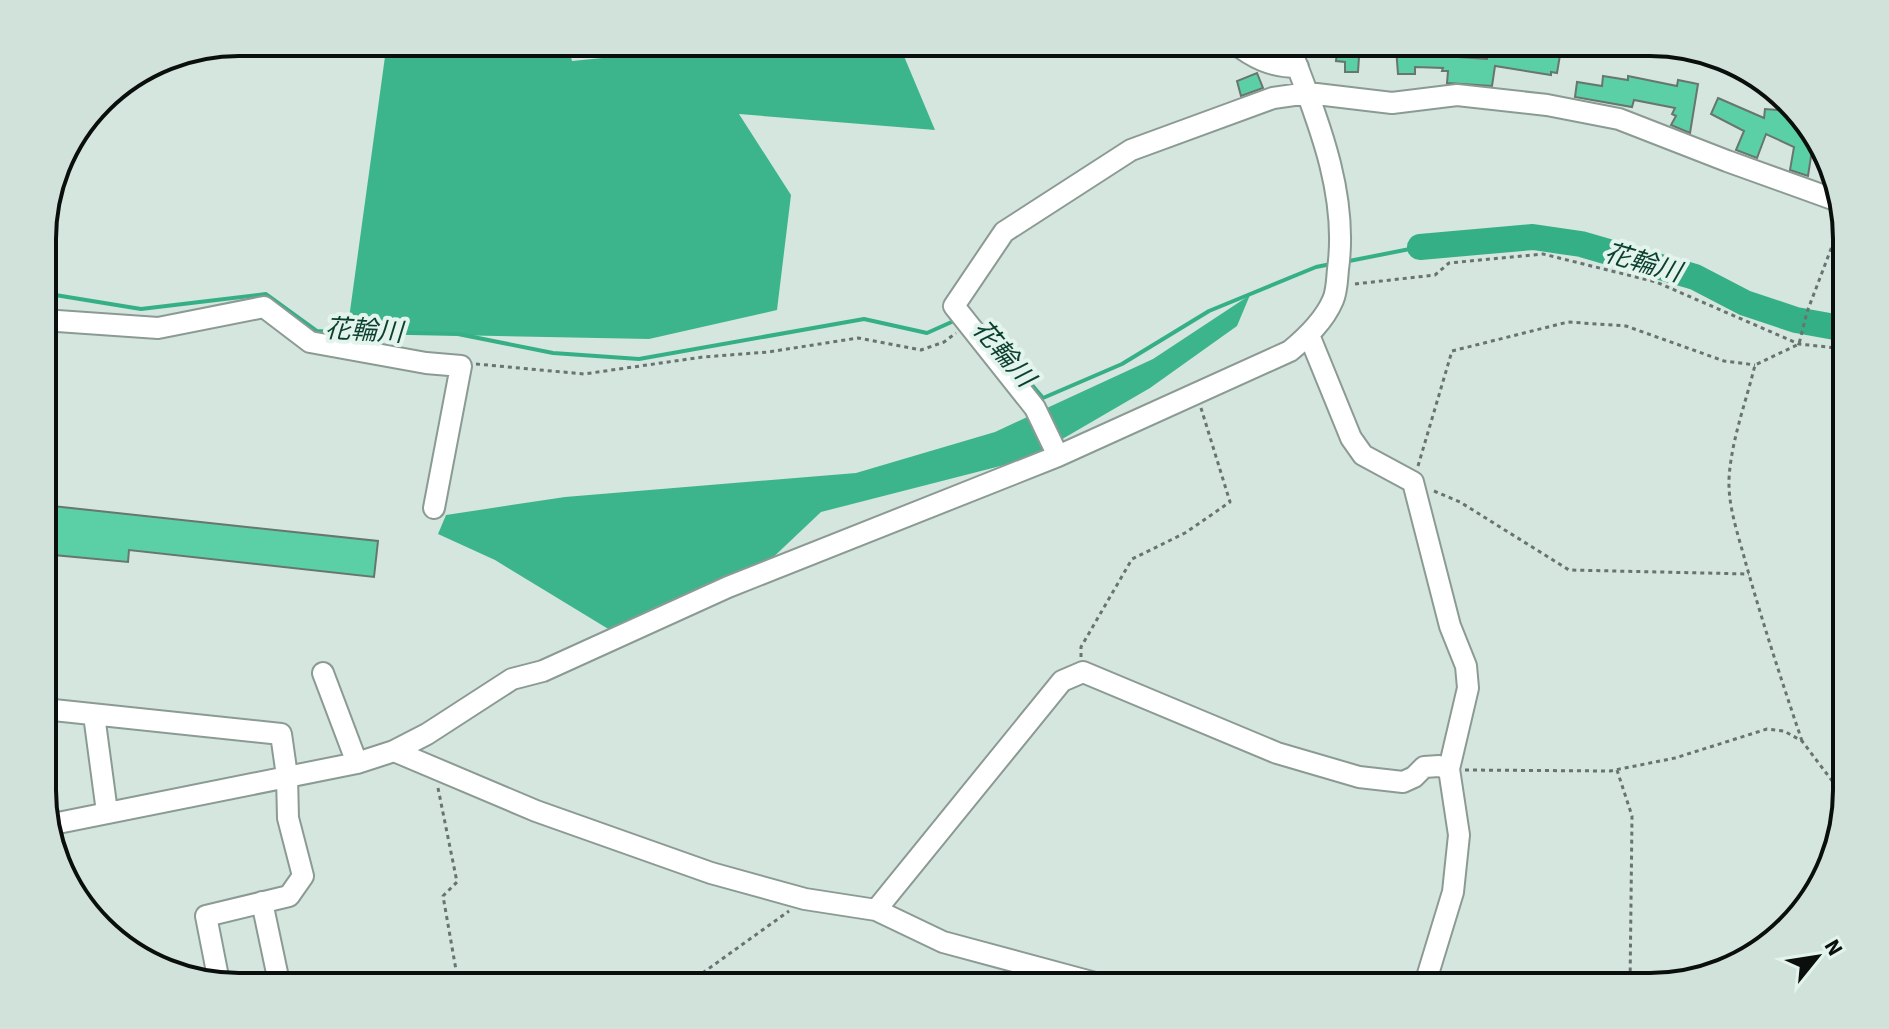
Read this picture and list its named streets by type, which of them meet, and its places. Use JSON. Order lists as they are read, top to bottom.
{
  "water": ["花輪川"],
  "north": "top right"
}
